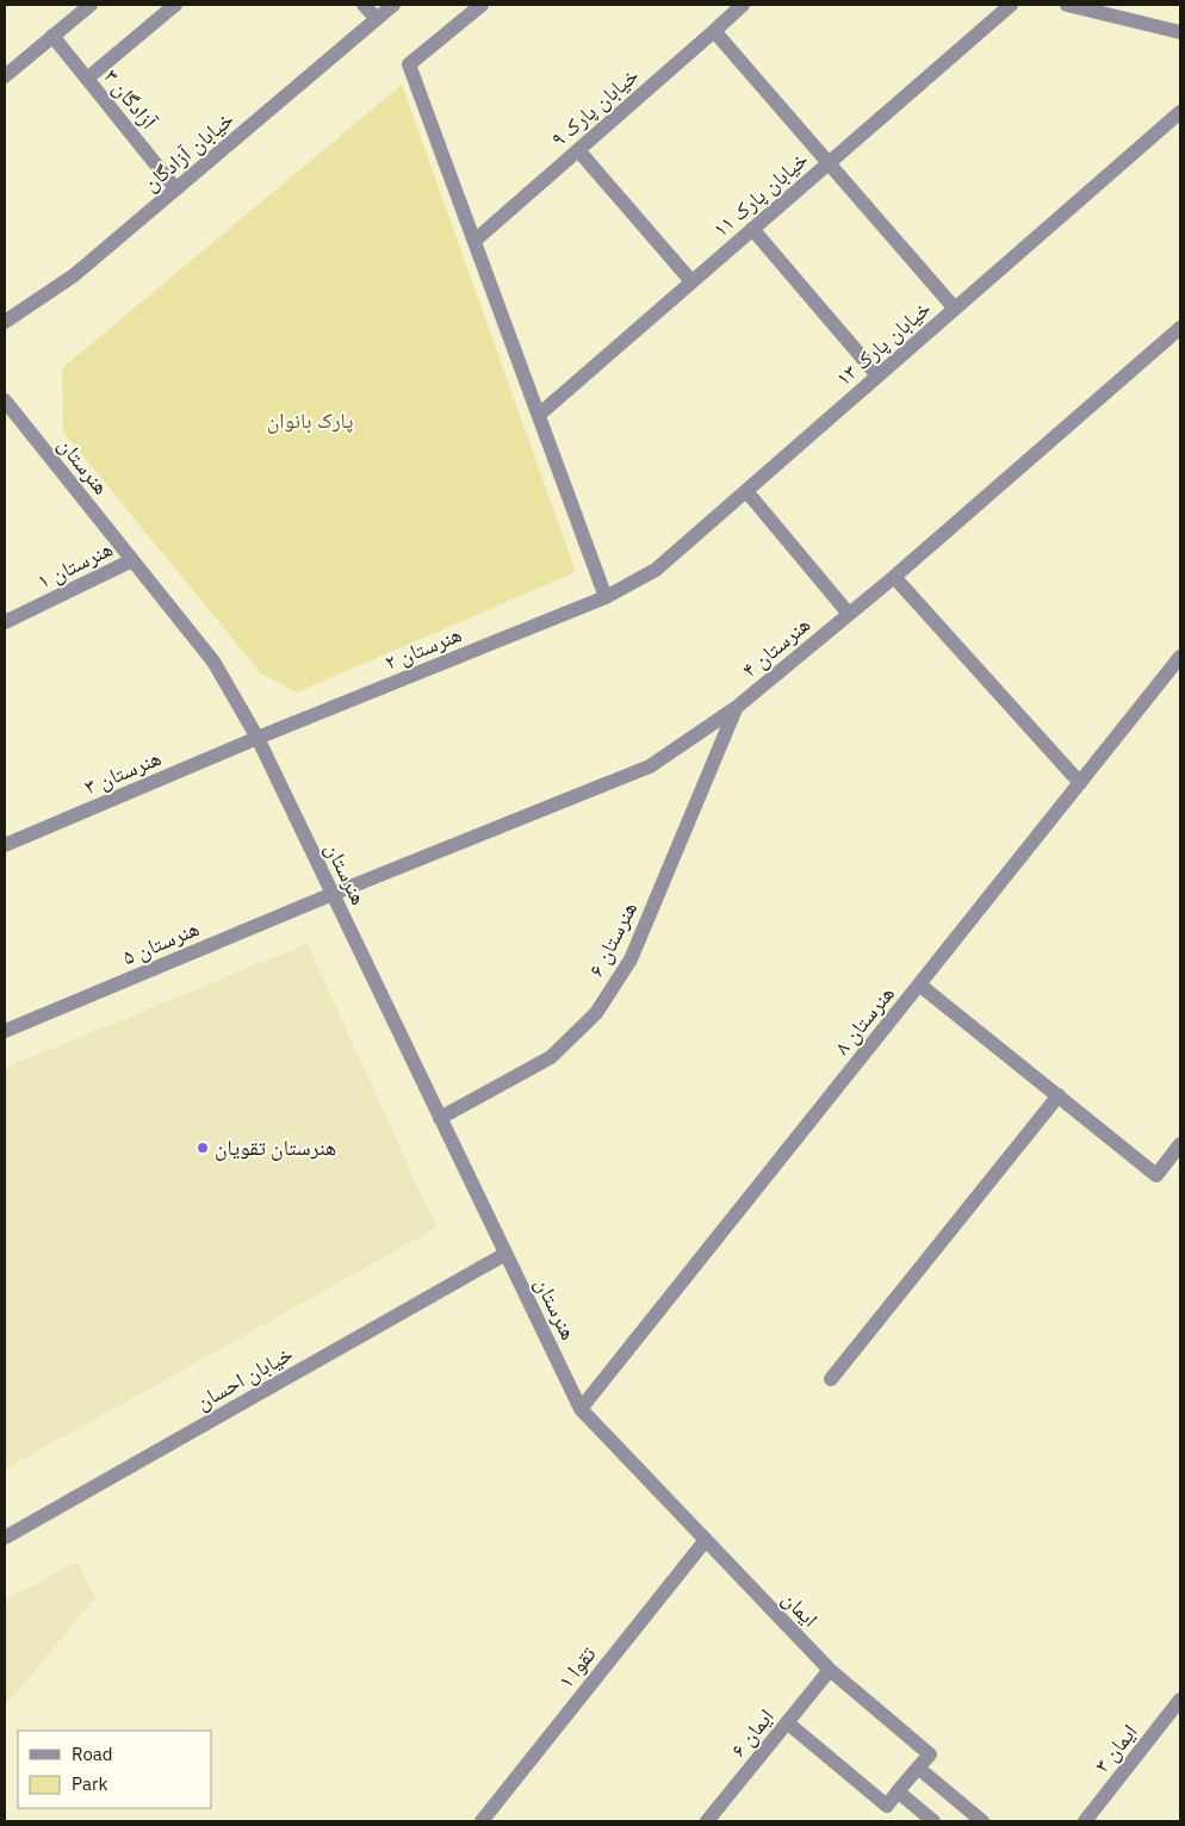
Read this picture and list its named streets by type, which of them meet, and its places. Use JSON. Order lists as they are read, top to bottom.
{
  "streets": {
    "street": [
      "آزادگان ۳",
      "خیابان پارک ۹",
      "خیابان آزادگان",
      "خیابان پارک ۱۱",
      "خیابان پارک ۱۳",
      "هنرستان",
      "هنرستان ۱",
      "هنرستان ۴",
      "هنرستان ۲",
      "هنرستان ۳",
      "هنرستان ۶",
      "هنرستان ۵",
      "هنرستان ۸",
      "خیابان احسان",
      "ایمان",
      "تقوا ۱",
      "ایمان ۶",
      "ایمان ۳"
    ]
  },
  "crossings": [
    ["آزادگان ۳", "خیابان آزادگان"],
    ["خیابان پارک ۱۳", "هنرستان ۲"],
    ["هنرستان", "هنرستان ۱"],
    ["هنرستان", "هنرستان ۴"],
    ["هنرستان", "هنرستان ۲"],
    ["هنرستان", "هنرستان ۳"],
    ["هنرستان", "هنرستان ۶"],
    ["هنرستان", "هنرستان ۵"],
    ["هنرستان", "هنرستان ۸"],
    ["هنرستان", "خیابان احسان"],
    ["هنرستان", "ایمان"],
    ["هنرستان ۴", "هنرستان ۶"],
    ["هنرستان ۴", "هنرستان ۵"],
    ["هنرستان ۲", "هنرستان ۳"],
    ["هنرستان ۸", "ایمان"],
    ["ایمان", "تقوا ۱"],
    ["ایمان", "ایمان ۶"]
  ],
  "parks": ["پارک بانوان"],
  "places": ["هنرستان تقویان"],
  "legend": ["Road", "Park"]
}
